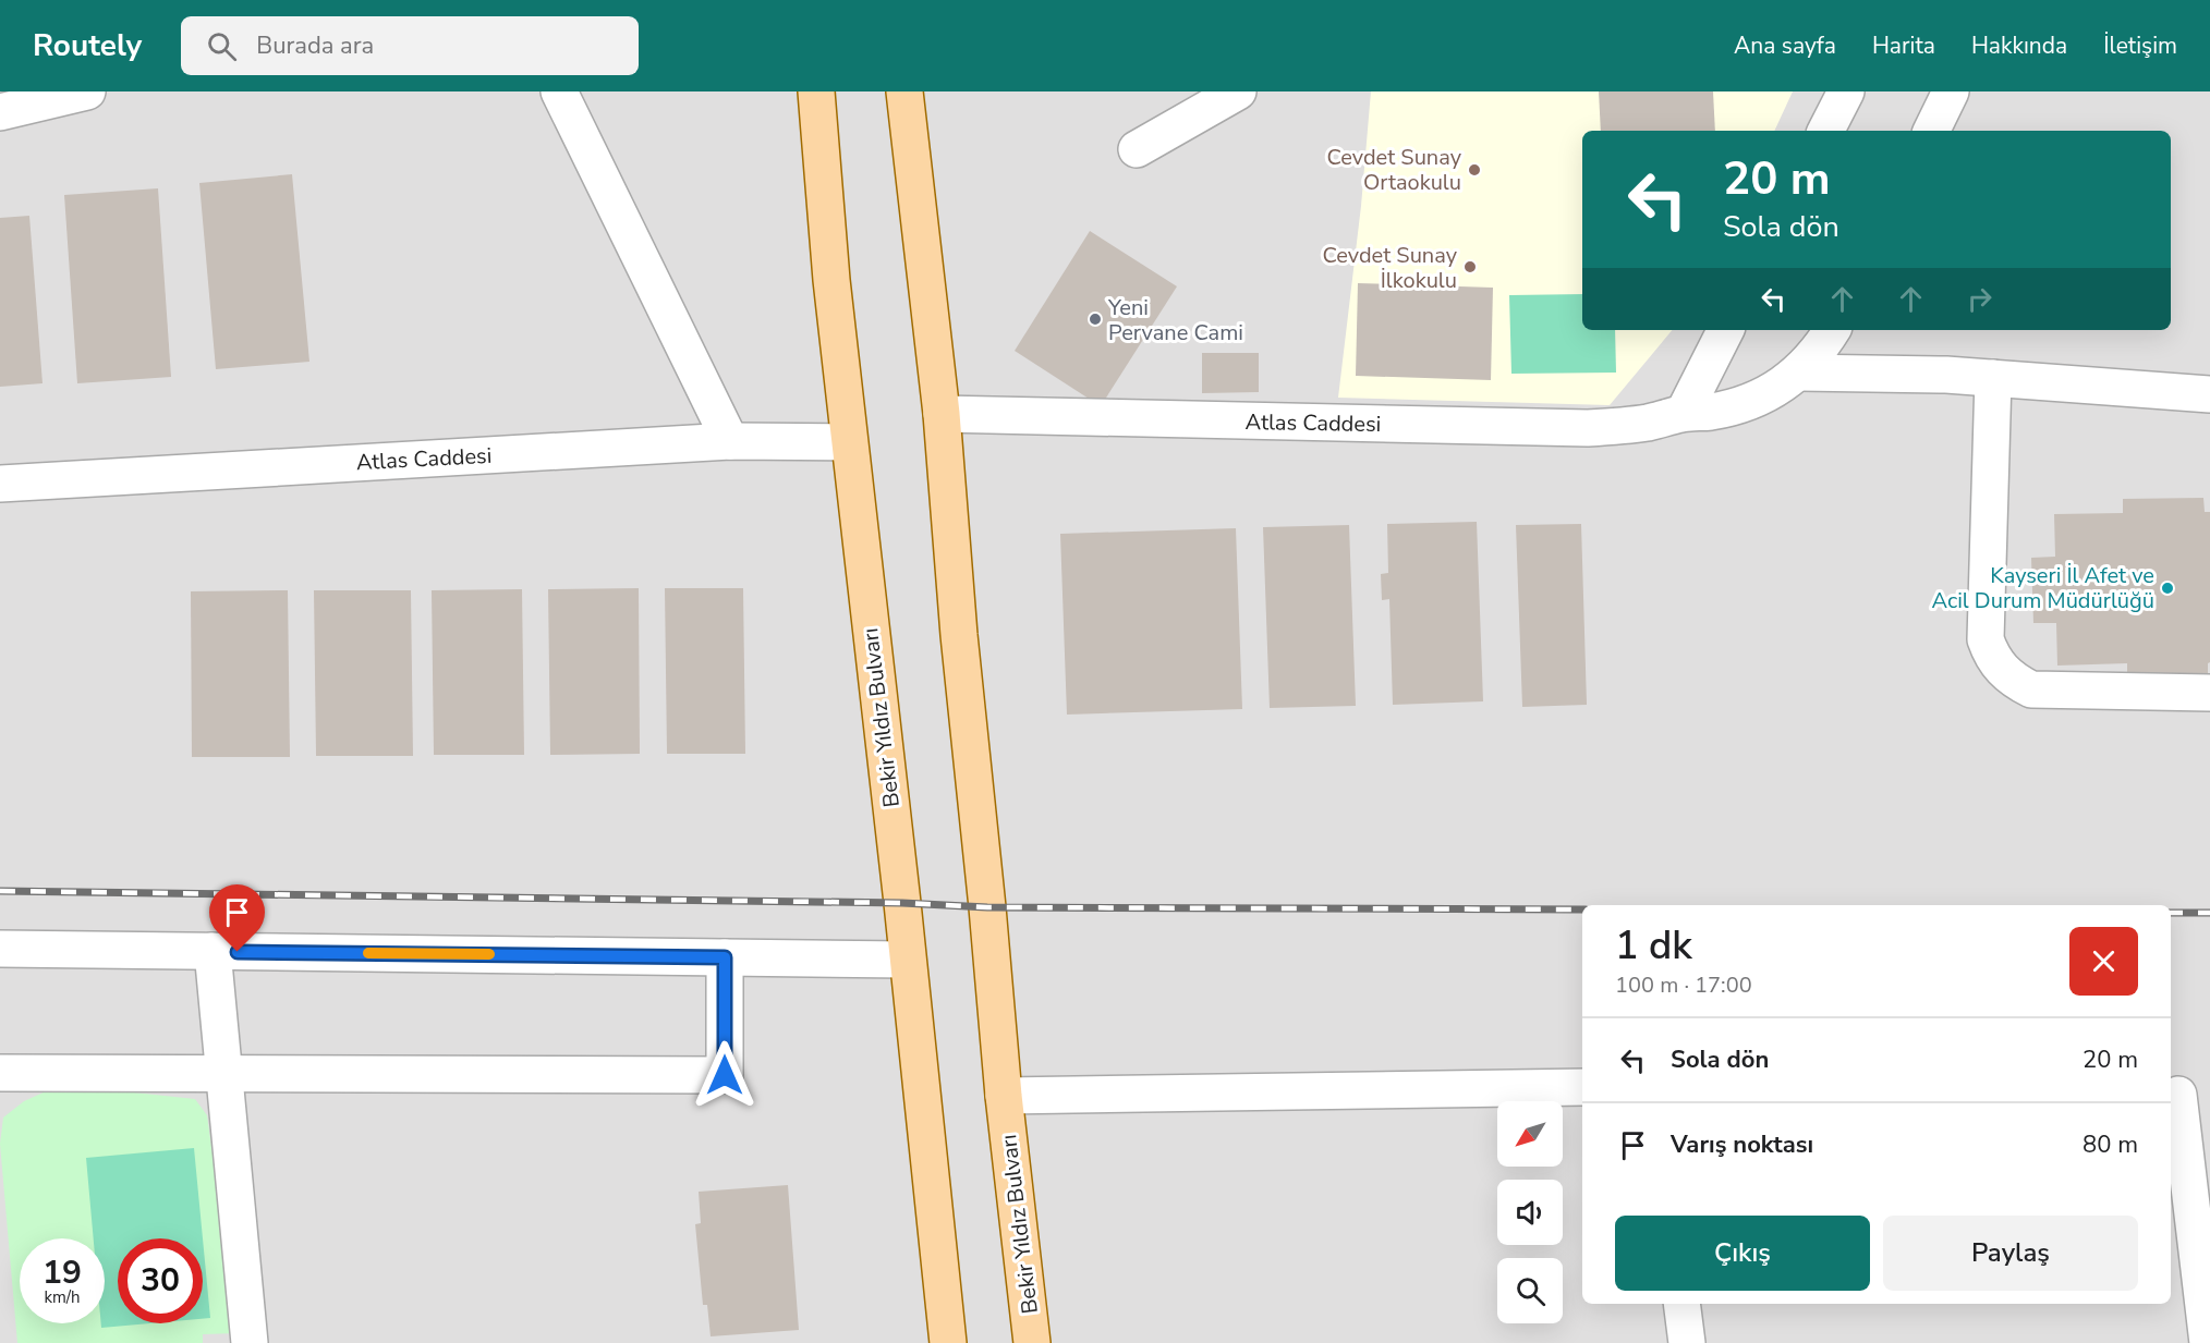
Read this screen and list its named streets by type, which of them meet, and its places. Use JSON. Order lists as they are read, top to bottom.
{
  "streets": {
    "main road": ["Bekir Yıldız Bulvarı"],
    "street": ["Atlas Caddesi"]
  },
  "crossings": [
    ["Atlas Caddesi", "Bekir Yıldız Bulvarı"]
  ],
  "places": [
    "Cevdet Sunay Ortaokulu",
    "Cevdet Sunay İlkokulu",
    "Yeni Pervane Cami",
    "Kayseri İl Afet ve Acil Durum Müdürlüğü"
  ],
  "north": "bottom left",
  "page": {
    "header": "Routely",
    "search": "Burada ara",
    "nav": [
      "Ana sayfa",
      "Harita",
      "Hakkında",
      "İletişim"
    ],
    "turn": ["20 m", "Sola dön"],
    "heading": ["1 dk", "100 m · 17:00"],
    "list": [
      {
        "name": "Sola dön",
        "value": "20 m"
      },
      {
        "name": "Varış noktası",
        "value": "80 m"
      }
    ],
    "buttons": ["Çıkış", "Paylaş"],
    "speed": "19 km/h",
    "limit": "30"
  }
}
